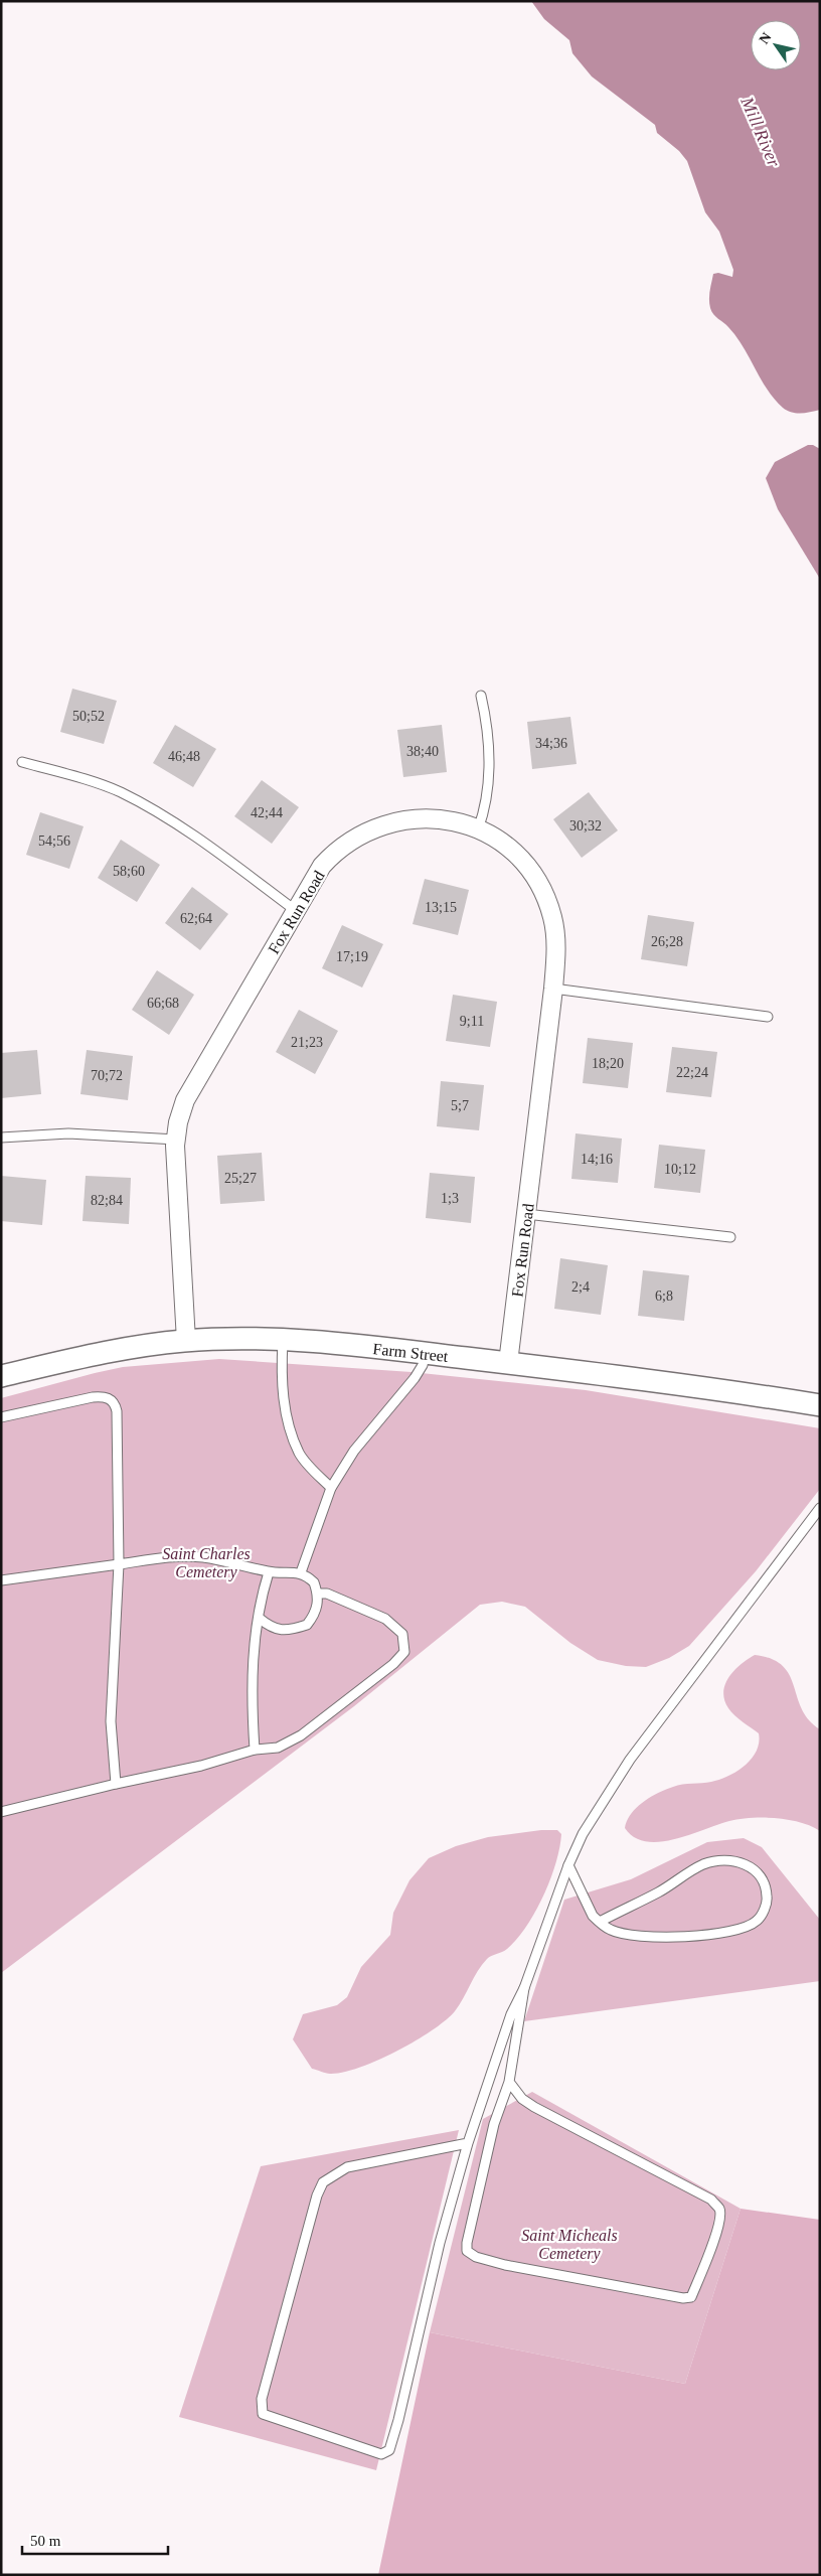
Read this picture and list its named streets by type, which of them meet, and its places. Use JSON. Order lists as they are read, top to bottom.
{
  "streets": {
    "street": ["Fox Run Road", "Farm Street"]
  },
  "crossings": [
    ["Fox Run Road", "Farm Street"]
  ],
  "water": ["Mill River"],
  "parks": ["Saint Charles Cemetery", "Saint Micheals Cemetery"],
  "house_numbers": [
    "50;52",
    "34;36",
    "38;40",
    "46;48",
    "42;44",
    "30;32",
    "54;56",
    "58;60",
    "13;15",
    "62;64",
    "26;28",
    "17;19",
    "66;68",
    "9;11",
    "21;23",
    "18;20",
    "22;24",
    "70;72",
    "5;7",
    "14;16",
    "10;12",
    "25;27",
    "1;3",
    "82;84",
    "2;4",
    "6;8"
  ],
  "scale_bar": "50 m",
  "north": "top left"
}
